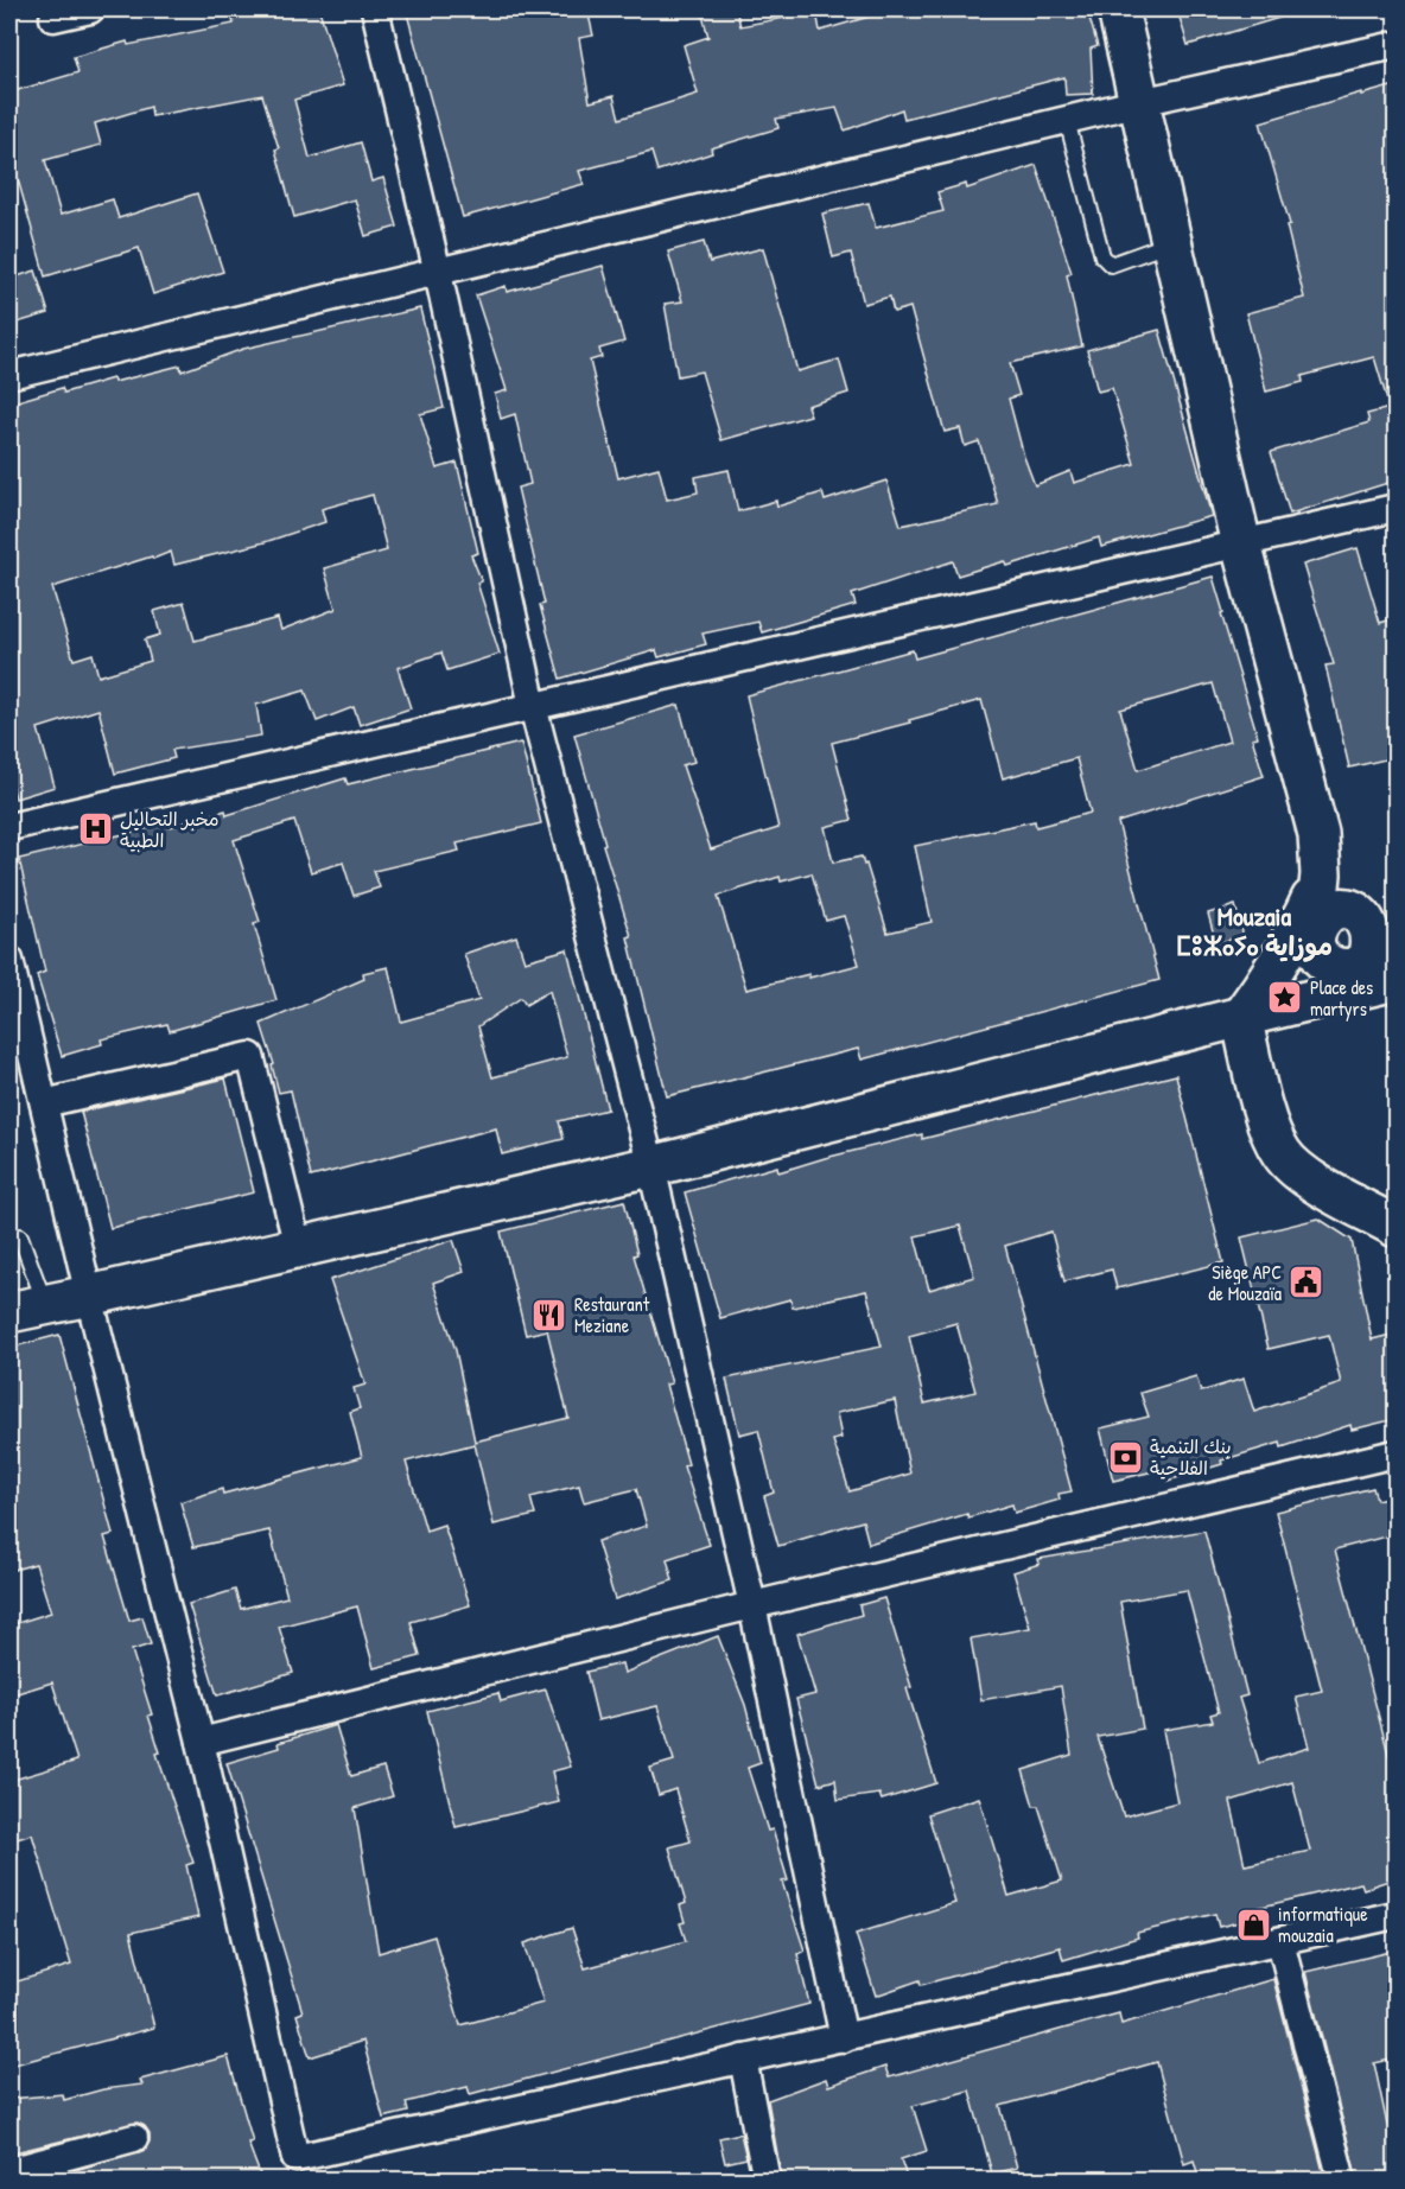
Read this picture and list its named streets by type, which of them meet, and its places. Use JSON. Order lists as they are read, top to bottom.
{
  "districts": ["Mouzaia ⵎⵓⵣⴰⵢⴰ موزاية"],
  "places": {
    "hospital": ["مخبر التحاليل الطبية"],
    "place": ["Place des martyrs"],
    "public building": ["Siège APC de Mouzaïa"],
    "restaurant": ["Restaurant Meziane"],
    "bank": ["بنك التنمية الفلاحية"],
    "shop": ["informatique mouzaia"]
  }
}
